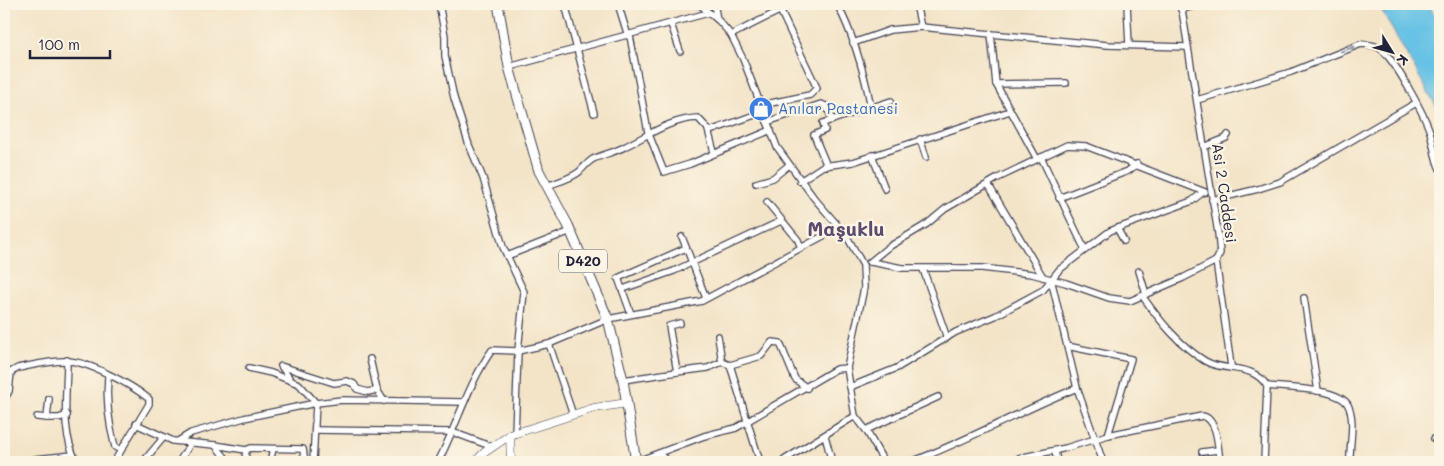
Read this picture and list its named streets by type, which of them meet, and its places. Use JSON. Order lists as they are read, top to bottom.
{
  "streets": {
    "main road": ["D420"],
    "street": ["Asi 2 Caddesi"]
  },
  "districts": ["Maşuklu"],
  "places": {
    "shop": ["Anılar Pastanesi"]
  },
  "scale_bar": "100 m",
  "north": "bottom right"
}
